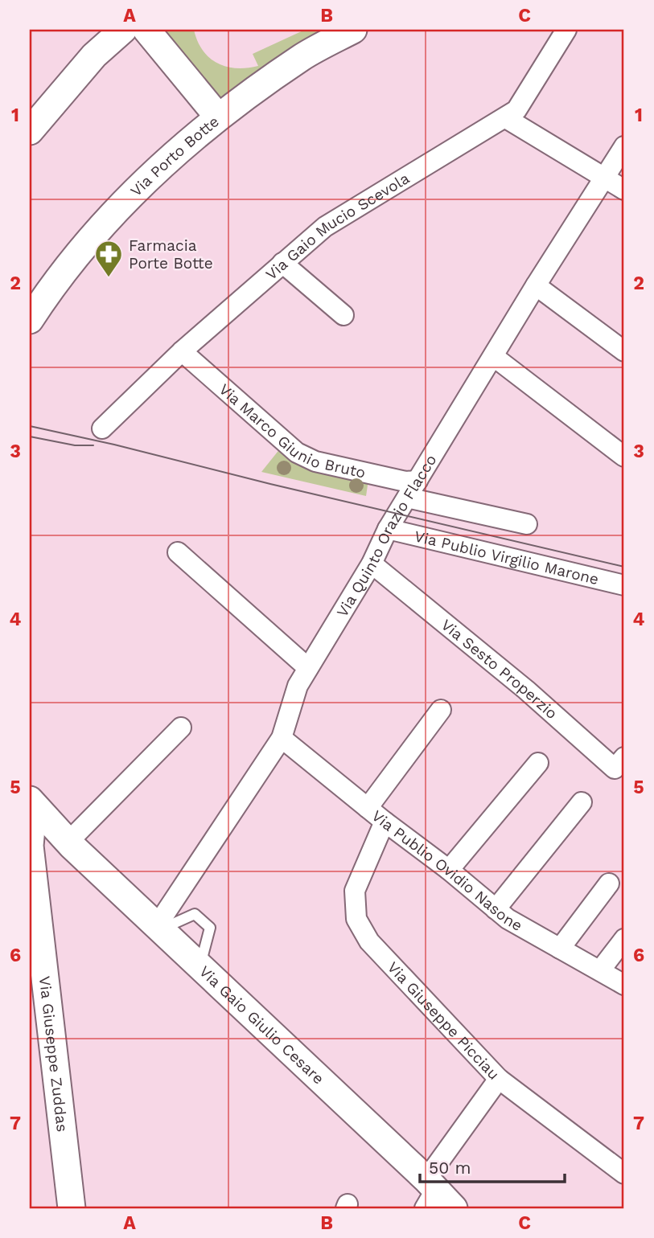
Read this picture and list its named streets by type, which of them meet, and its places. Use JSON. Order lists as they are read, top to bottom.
{
  "streets": {
    "street": [
      "Via Porto Botte",
      "Via Gaio Mucio Scevola",
      "Via Marco Giunio Bruto",
      "Via Quinto Orazio Flacco",
      "Via Publio Virgilio Marone",
      "Via Sesto Properzio",
      "Via Publio Ovidio Nasone",
      "Via Giuseppe Picciau",
      "Via Gaio Giulio Cesare",
      "Via Giuseppe Zuddas"
    ]
  },
  "crossings": [
    ["Via Gaio Mucio Scevola", "Via Marco Giunio Bruto"],
    ["Via Marco Giunio Bruto", "Via Quinto Orazio Flacco"],
    ["Via Quinto Orazio Flacco", "Via Publio Virgilio Marone"],
    ["Via Quinto Orazio Flacco", "Via Sesto Properzio"],
    ["Via Quinto Orazio Flacco", "Via Publio Ovidio Nasone"],
    ["Via Quinto Orazio Flacco", "Via Gaio Giulio Cesare"],
    ["Via Publio Ovidio Nasone", "Via Giuseppe Picciau"]
  ],
  "places": {
    "pharmacy": ["Farmacia Porte Botte"]
  },
  "scale_bar": "50 m",
  "grid": {
    "columns": ["A", "B", "C"],
    "rows": [
      "1",
      "2",
      "3",
      "4",
      "5",
      "6",
      "7"
    ]
  }
}
